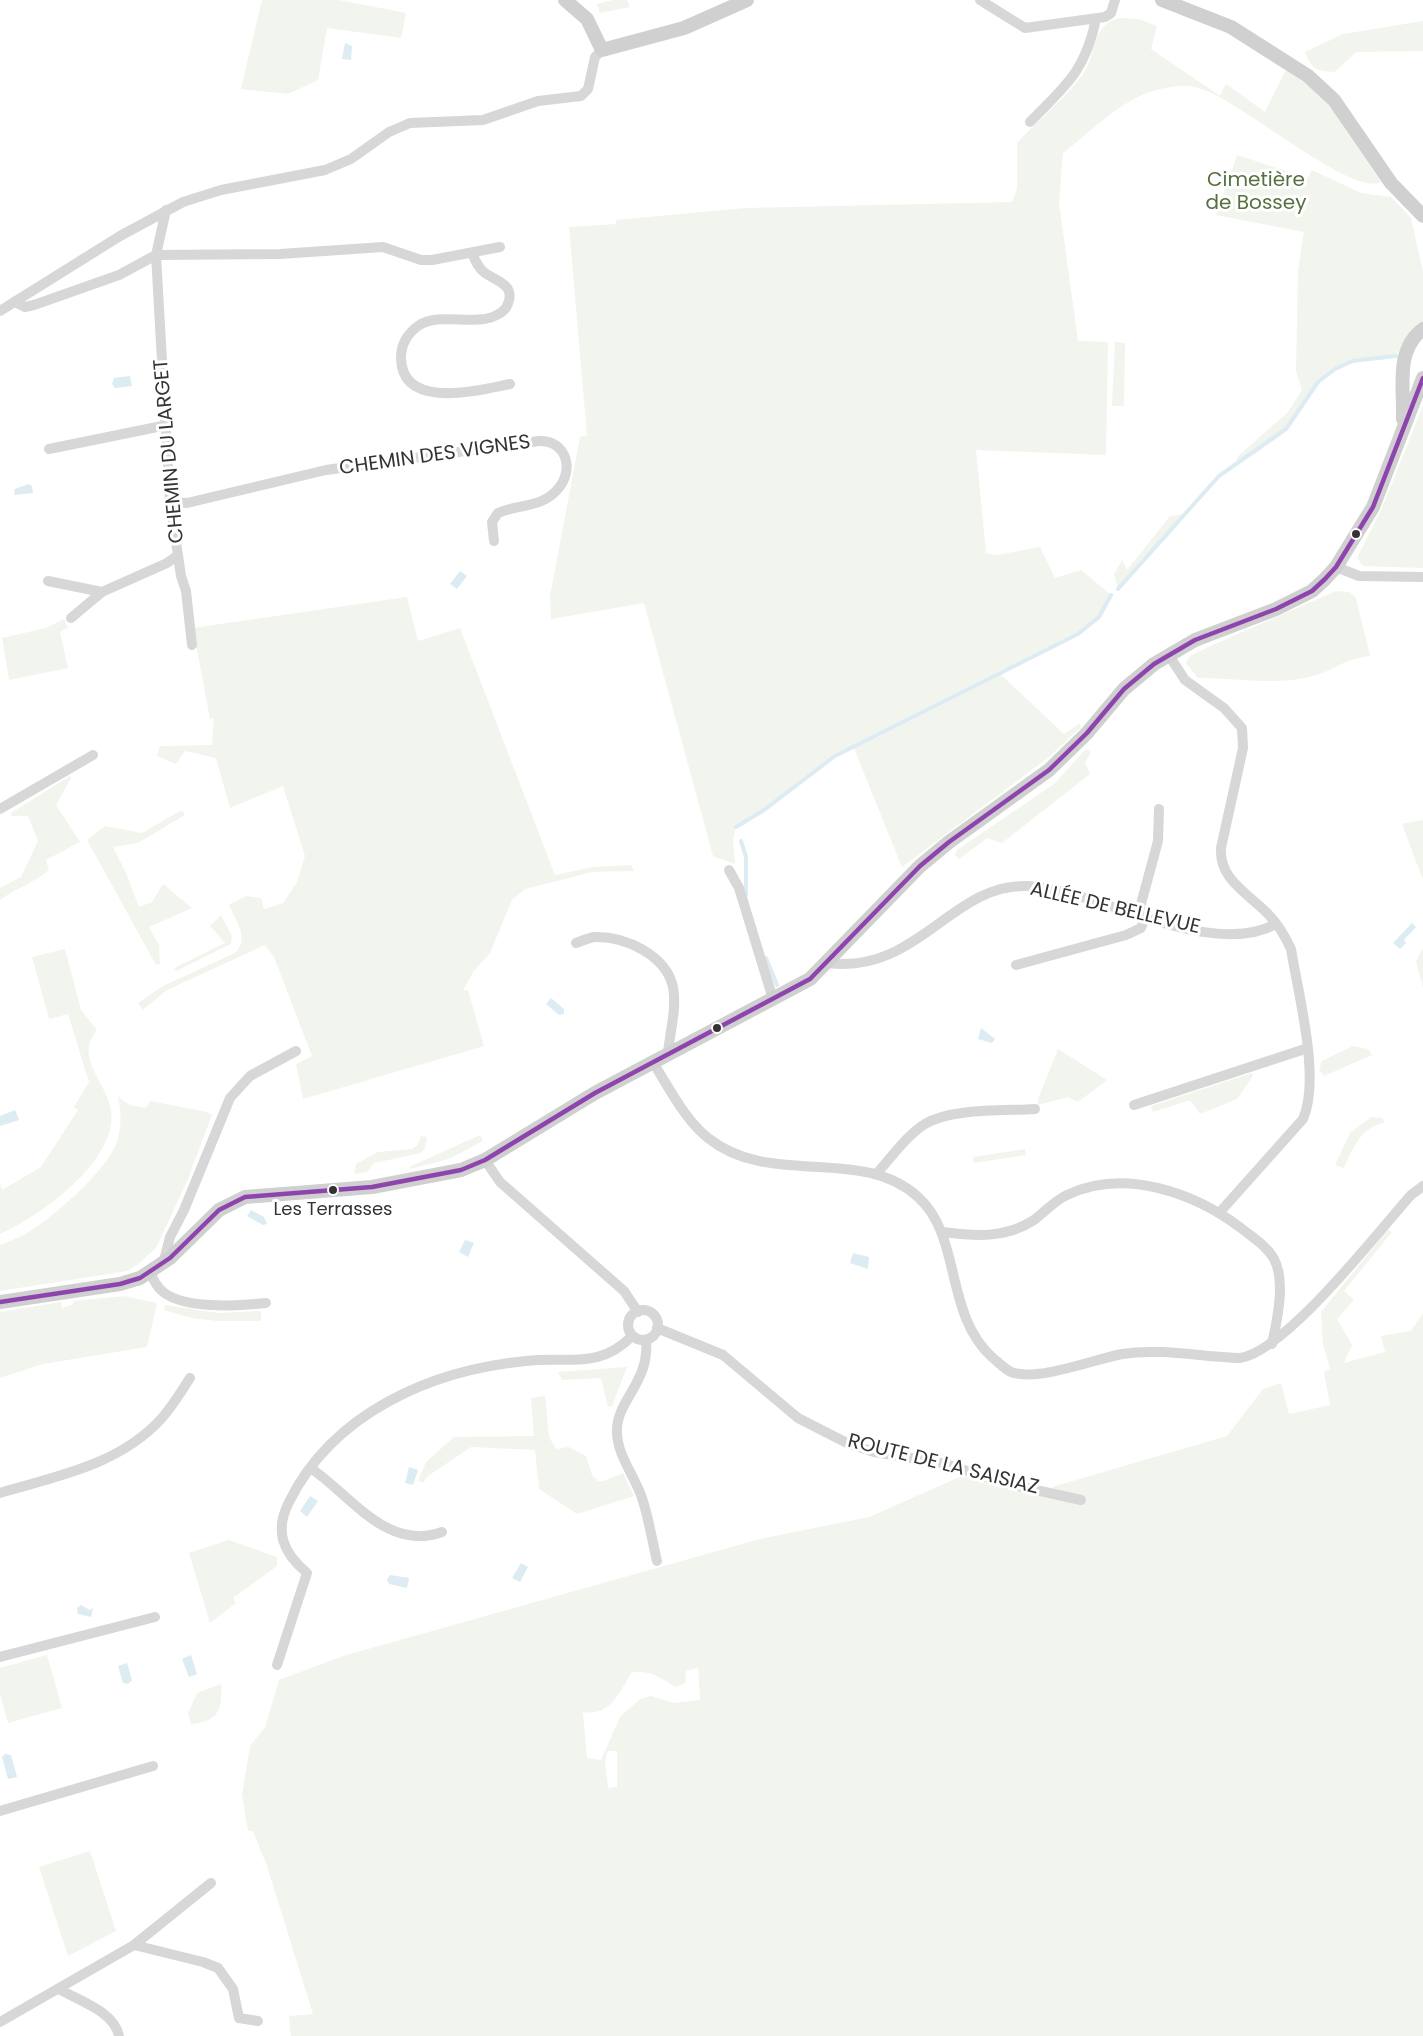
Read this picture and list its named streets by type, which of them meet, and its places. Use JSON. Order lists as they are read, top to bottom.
{
  "streets": {
    "street": [
      "CHEMIN DU LARGET",
      "CHEMIN DES VIGNES",
      "ALLÉE DE BELLEVUE",
      "ROUTE DE LA SAISIAZ"
    ]
  },
  "crossings": [
    ["CHEMIN DU LARGET", "CHEMIN DES VIGNES"]
  ],
  "parks": ["Cimetière de Bossey"],
  "places": ["Les Terrasses"]
}
